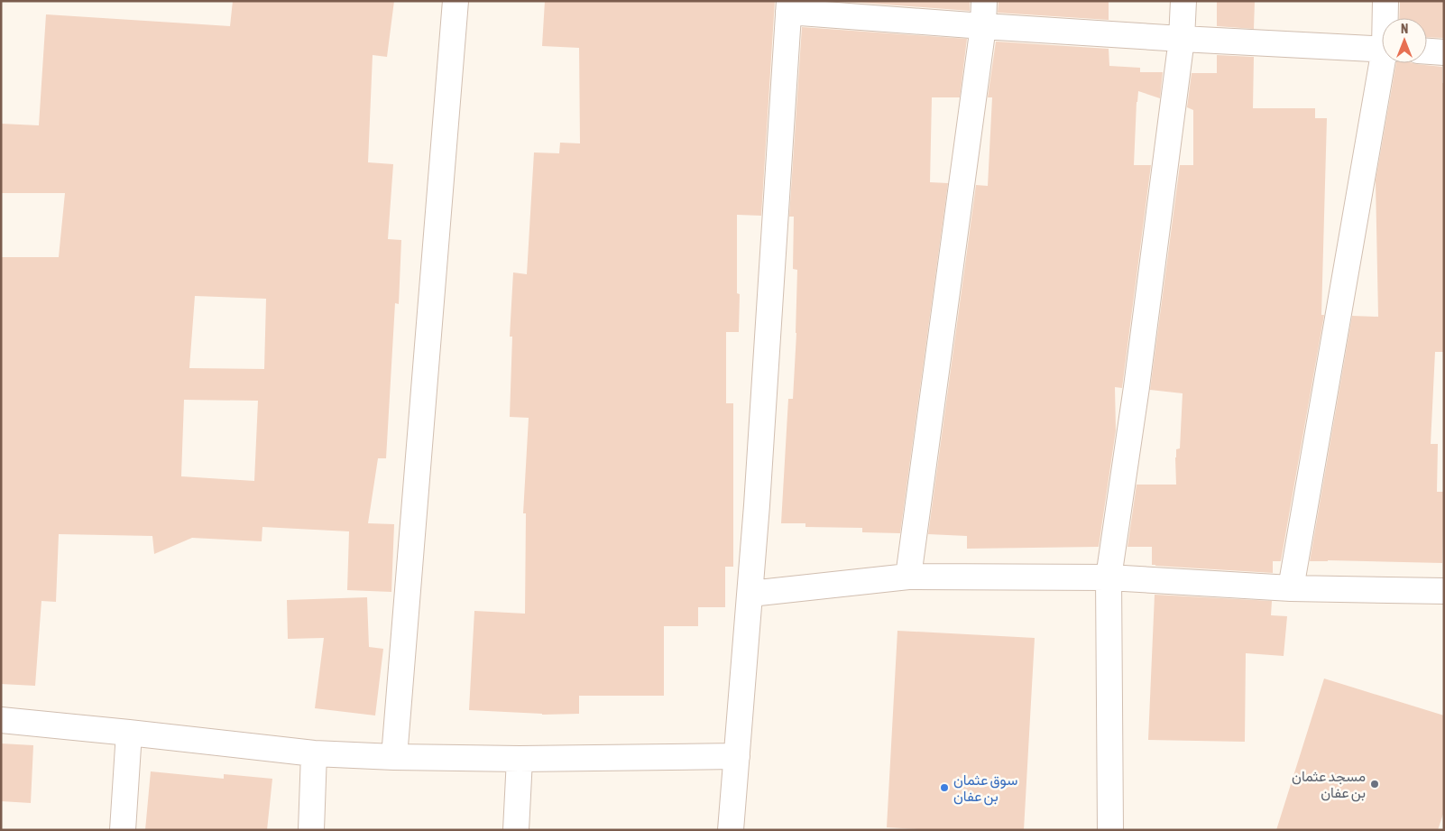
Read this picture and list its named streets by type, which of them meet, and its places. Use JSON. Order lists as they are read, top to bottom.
{
  "places": ["مسجد عثمان بن عفان", "سوق عثمان بن عفان"],
  "north": "top"
}
